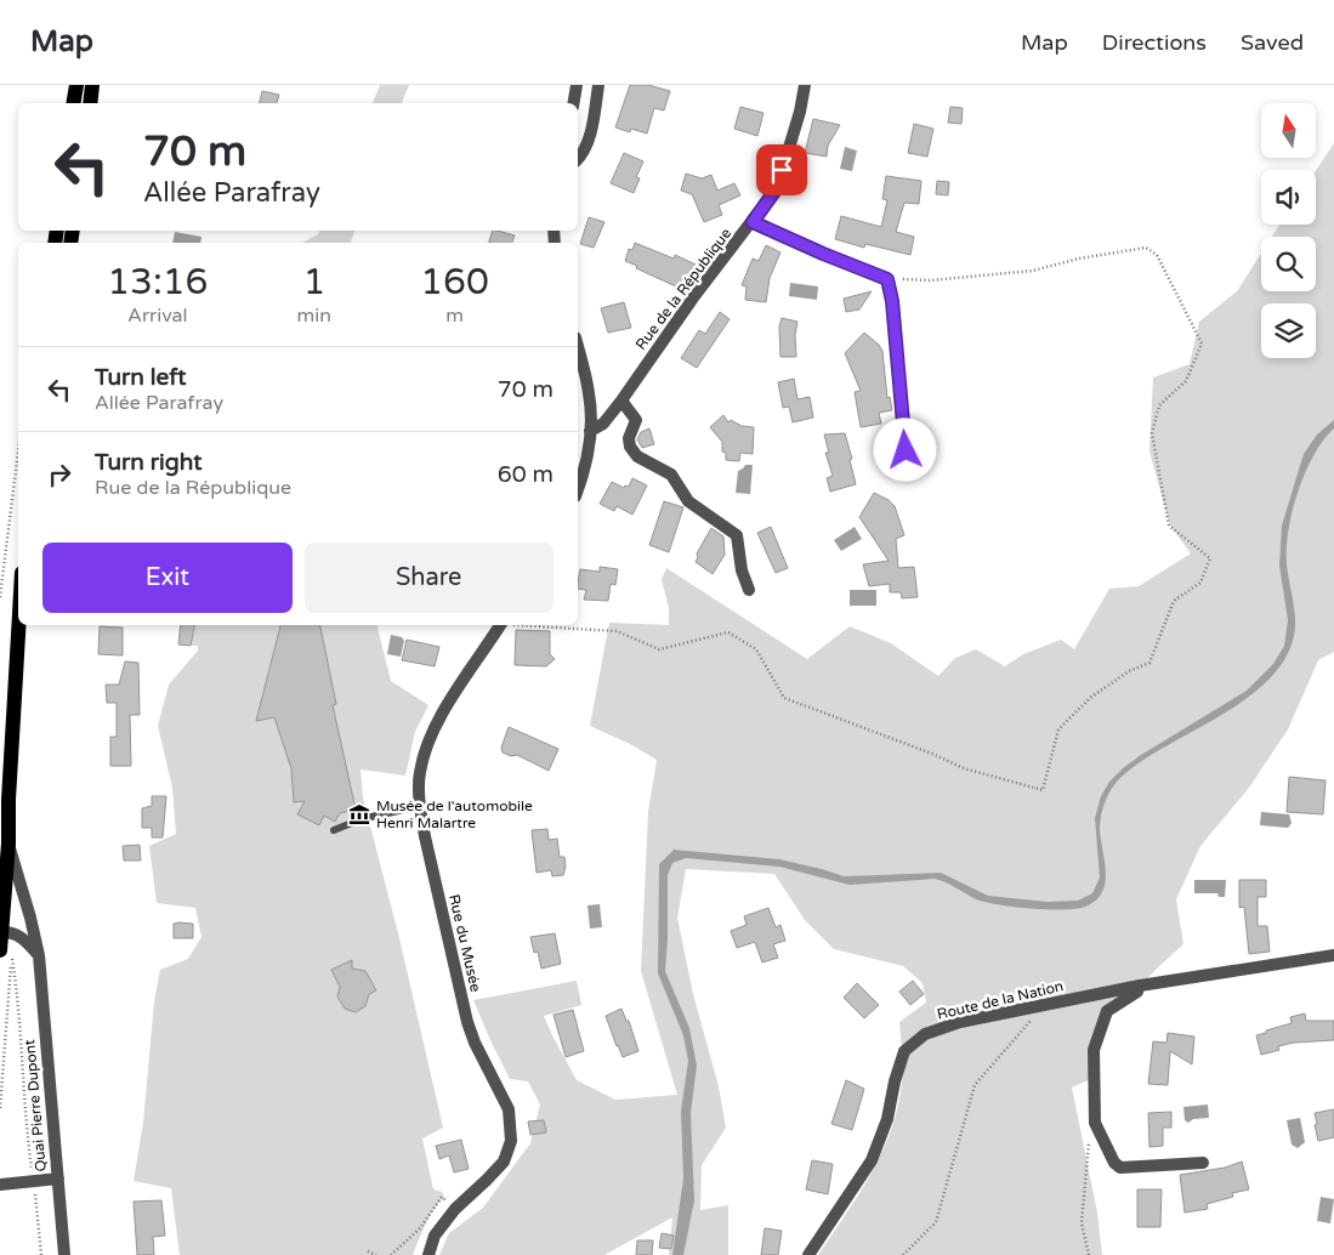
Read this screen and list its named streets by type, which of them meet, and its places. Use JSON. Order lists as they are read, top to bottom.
{
  "streets": {
    "main road": ["Quai Pierre Dupont"],
    "street": ["Rue de la République", "Rue du Musée", "Route de la Nation"]
  },
  "places": {
    "museum": ["Musée de l'automobile Henri Malartre"]
  },
  "north": "top",
  "page": {
    "header": "Map",
    "nav": ["Map", "Directions", "Saved"],
    "turn": ["70 m", "Allée Parafray"],
    "eta": [
      "13:16",
      "Arrival",
      "1",
      "min",
      "160",
      "m"
    ],
    "list": [
      {
        "name": "Turn left",
        "note": "Allée Parafray",
        "value": "70 m"
      },
      {
        "name": "Turn right",
        "note": "Rue de la République",
        "value": "60 m"
      }
    ],
    "buttons": ["Exit", "Share"]
  }
}
